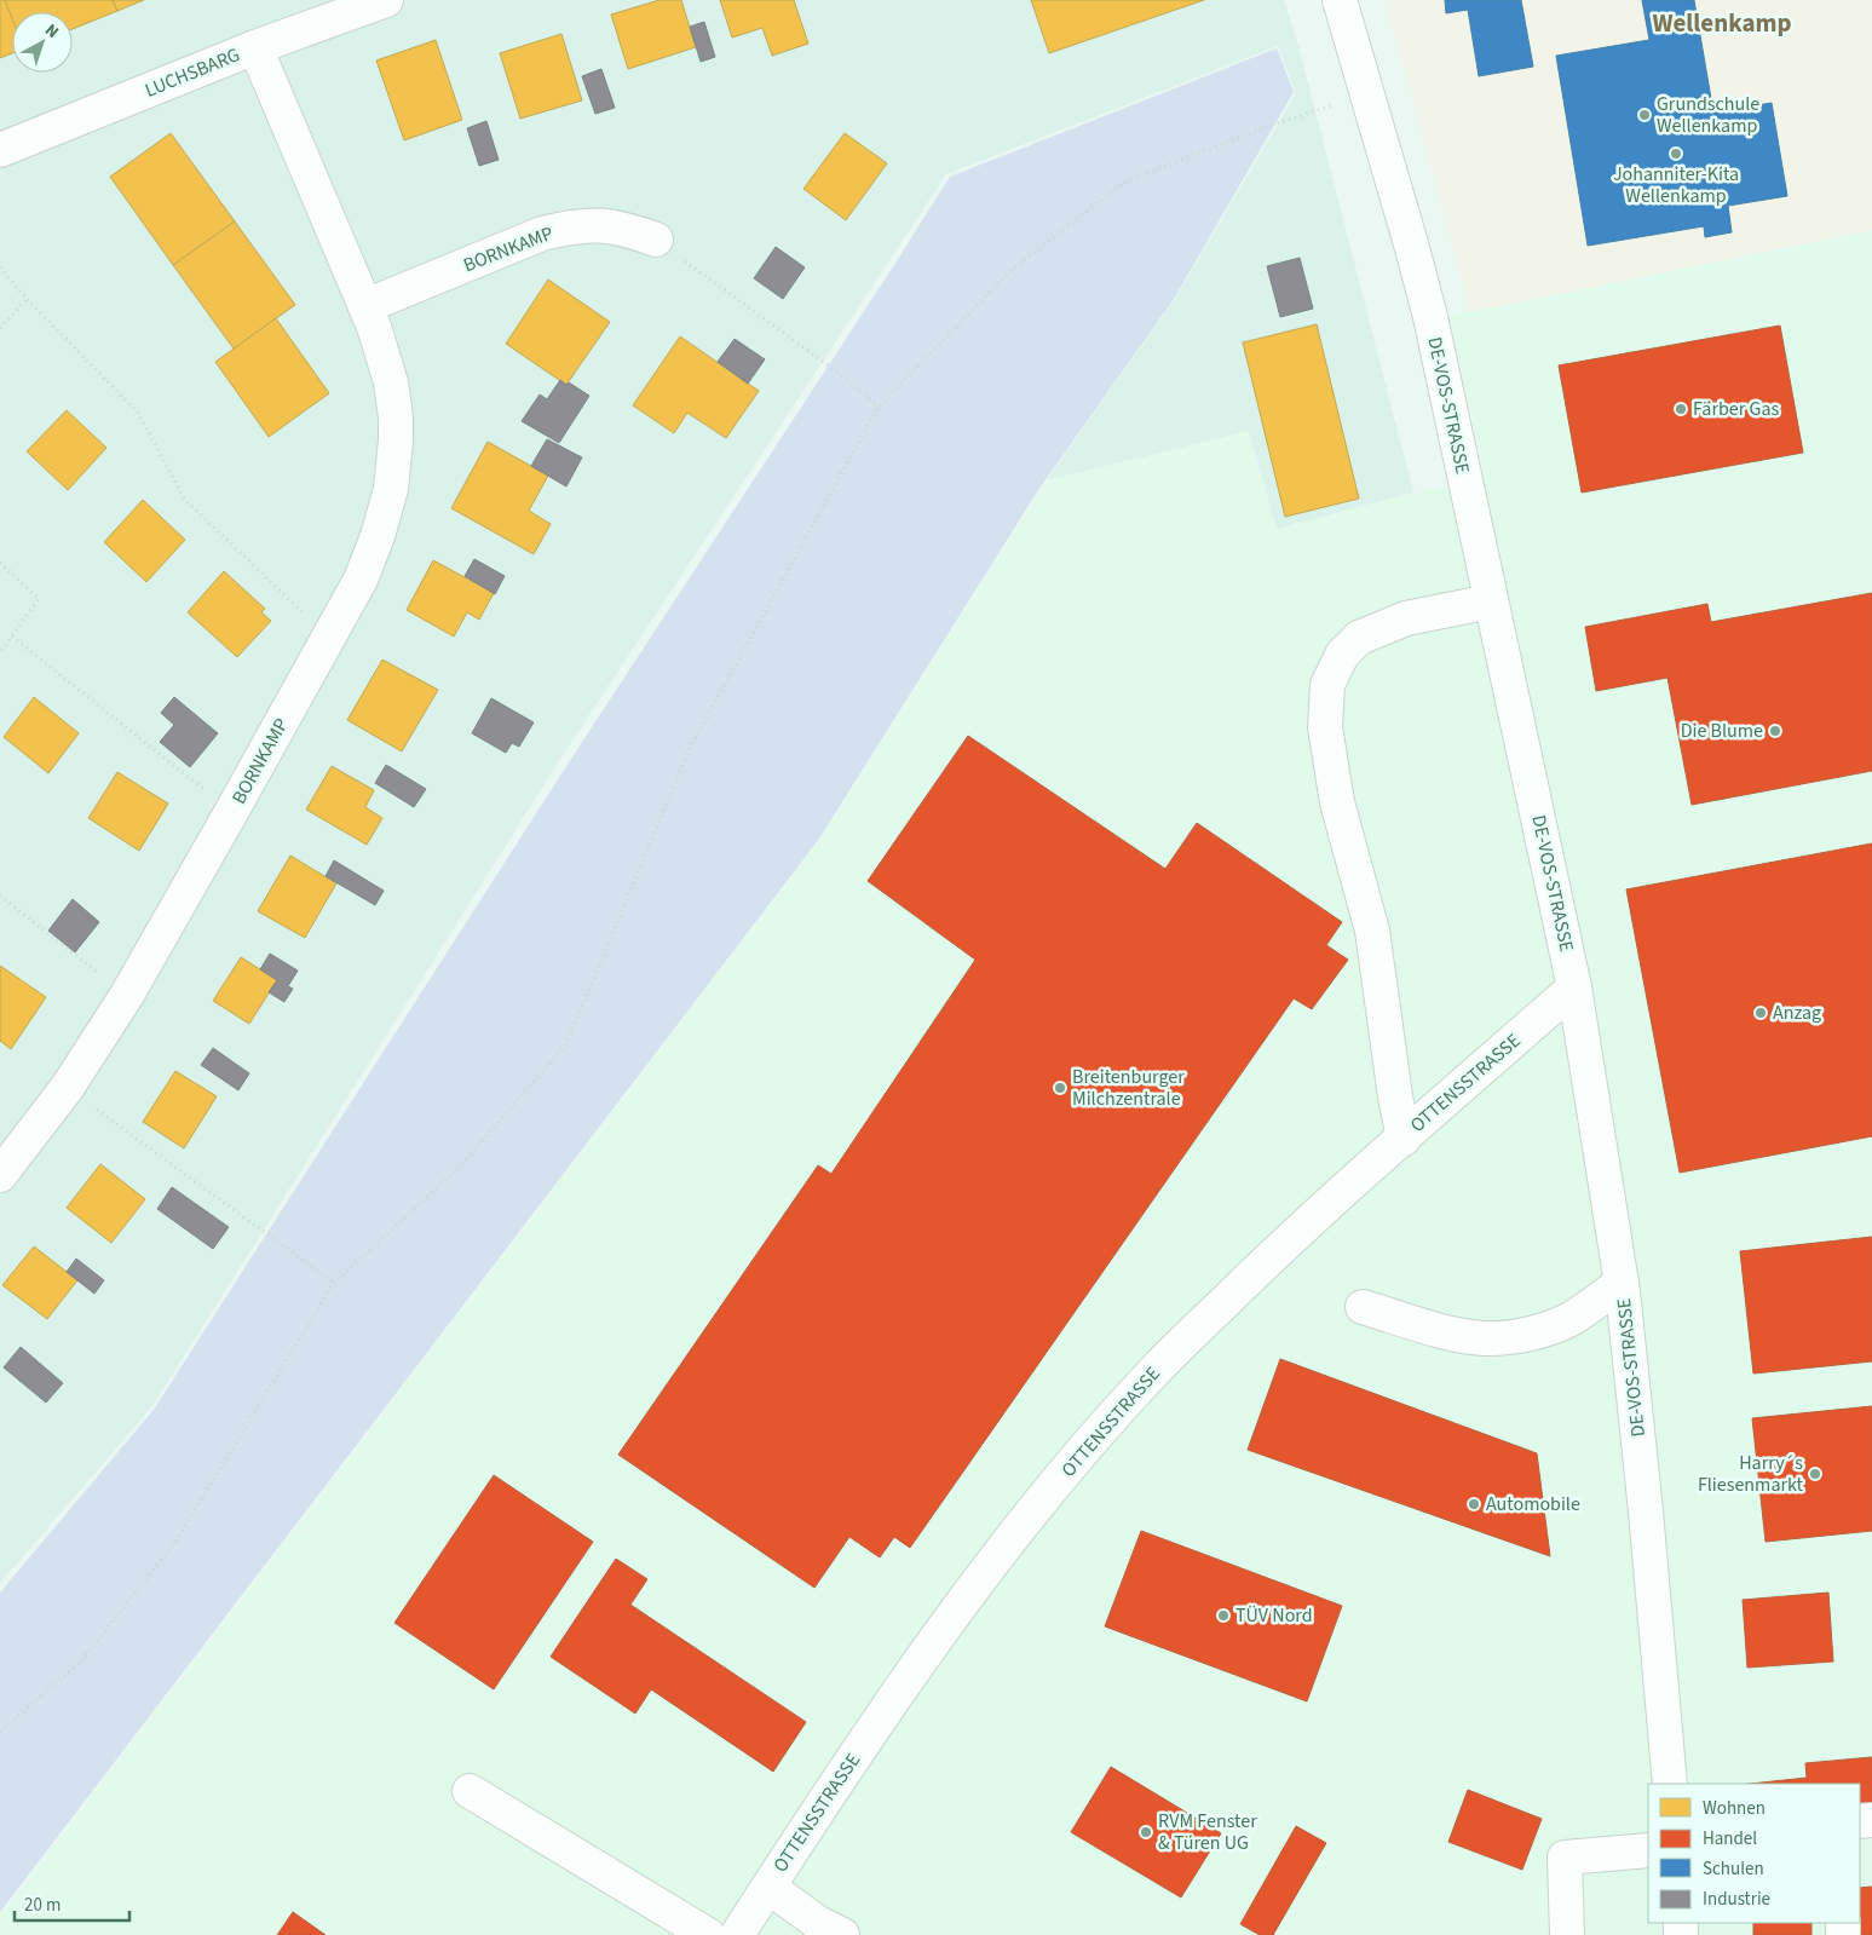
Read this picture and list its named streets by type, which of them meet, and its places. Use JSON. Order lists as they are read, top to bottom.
{
  "streets": {
    "street": [
      "LUCHSBARG",
      "BORNKAMP",
      "DE-VOS-STRASSE",
      "OTTENSSTRASSE"
    ]
  },
  "crossings": [
    ["LUCHSBARG", "BORNKAMP"],
    ["DE-VOS-STRASSE", "OTTENSSTRASSE"]
  ],
  "districts": ["Wellenkamp"],
  "places": [
    "Grundschule Wellenkamp",
    "Johanniter-Kita Wellenkamp",
    "Färber Gas",
    "Die Blume",
    "Anzag",
    "Breitenburger Milchzentrale",
    "Harry´s Fliesenmarkt",
    "Automobile",
    "TÜV Nord",
    "RVM Fenster & Türen UG"
  ],
  "legend": [
    "Wohnen",
    "Handel",
    "Schulen",
    "Industrie"
  ],
  "scale_bar": "20 m",
  "north": "top right"
}
